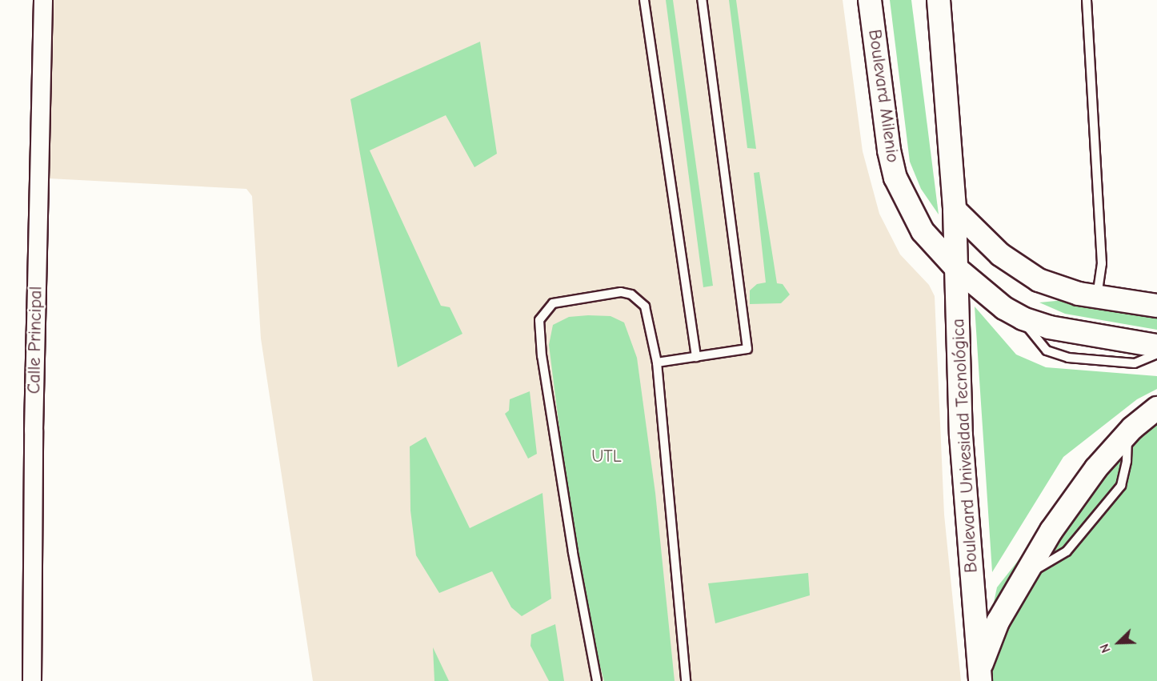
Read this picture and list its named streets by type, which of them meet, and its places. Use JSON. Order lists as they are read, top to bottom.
{
  "streets": {
    "street": ["Boulevard Milenio", "Calle Principal", "Boulevard Univesidad Tecnológica"]
  },
  "crossings": [
    ["Boulevard Milenio", "Boulevard Univesidad Tecnológica"]
  ],
  "parks": ["UTL"],
  "north": "bottom left"
}
